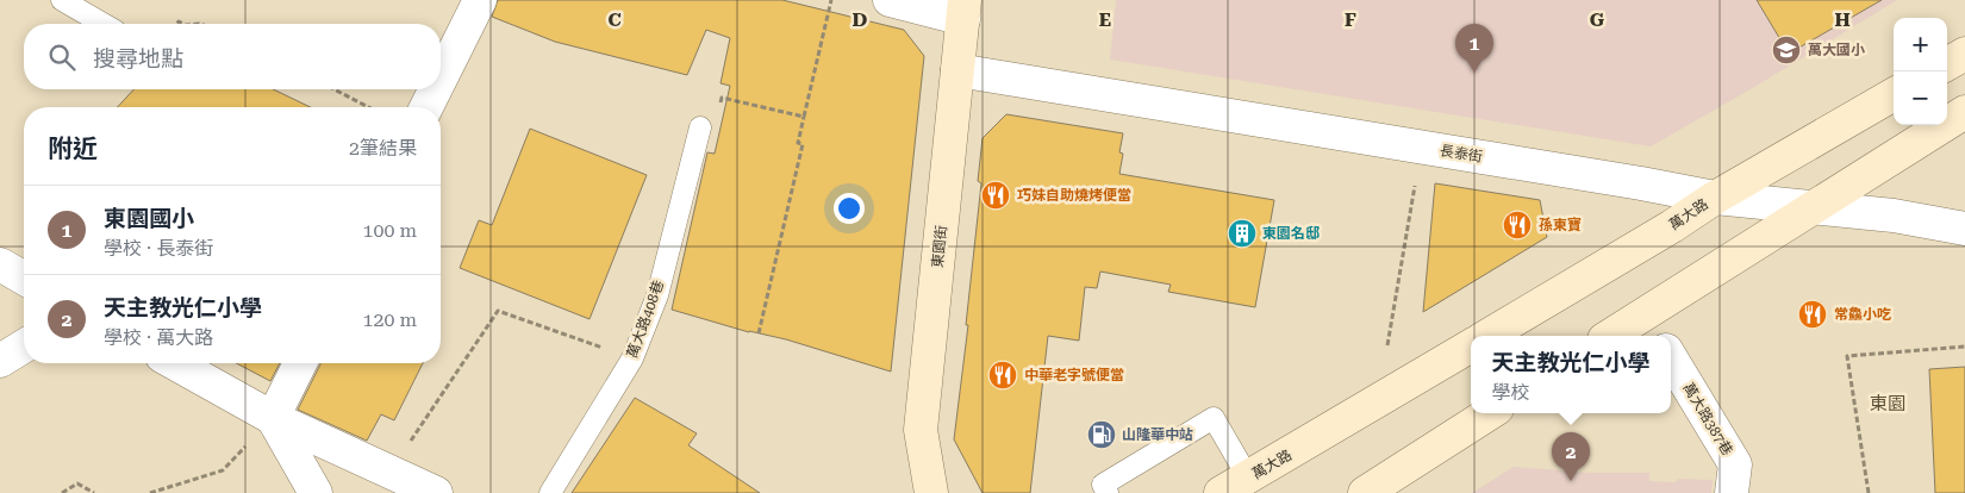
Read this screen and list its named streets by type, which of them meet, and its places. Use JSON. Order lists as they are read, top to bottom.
{
  "streets": {
    "main road": ["萬大路", "東園街"],
    "street": ["長泰街", "萬大路387巷"],
    "lane": ["萬大路408巷"]
  },
  "crossings": [
    ["長泰街", "萬大路"],
    ["長泰街", "東園街"]
  ],
  "districts": ["東園"],
  "places": {
    "school or university": ["萬大國小"],
    "restaurant": [
      "巧妹自助燒烤便當",
      "孫東寶",
      "常鱻小吃",
      "中華老字號便當"
    ],
    "building": ["東園名邸"],
    "fuel station": ["山隆華中站"]
  },
  "page": {
    "map_buttons": ["+", "−"],
    "pins": ["1", "2"],
    "search": "搜尋地點",
    "heading": ["附近", "2筆結果"],
    "list": [
      {
        "mark": "1",
        "name": "東園國小",
        "note": "學校 · 長泰街",
        "value": "100 m"
      },
      {
        "mark": "2",
        "name": "天主教光仁小學",
        "note": "學校 · 萬大路",
        "value": "120 m"
      }
    ],
    "popup": ["天主教光仁小學", "學校"]
  },
  "grid": {
    "columns": [
      "C",
      "D",
      "E",
      "F",
      "G",
      "H"
    ]
  }
}
